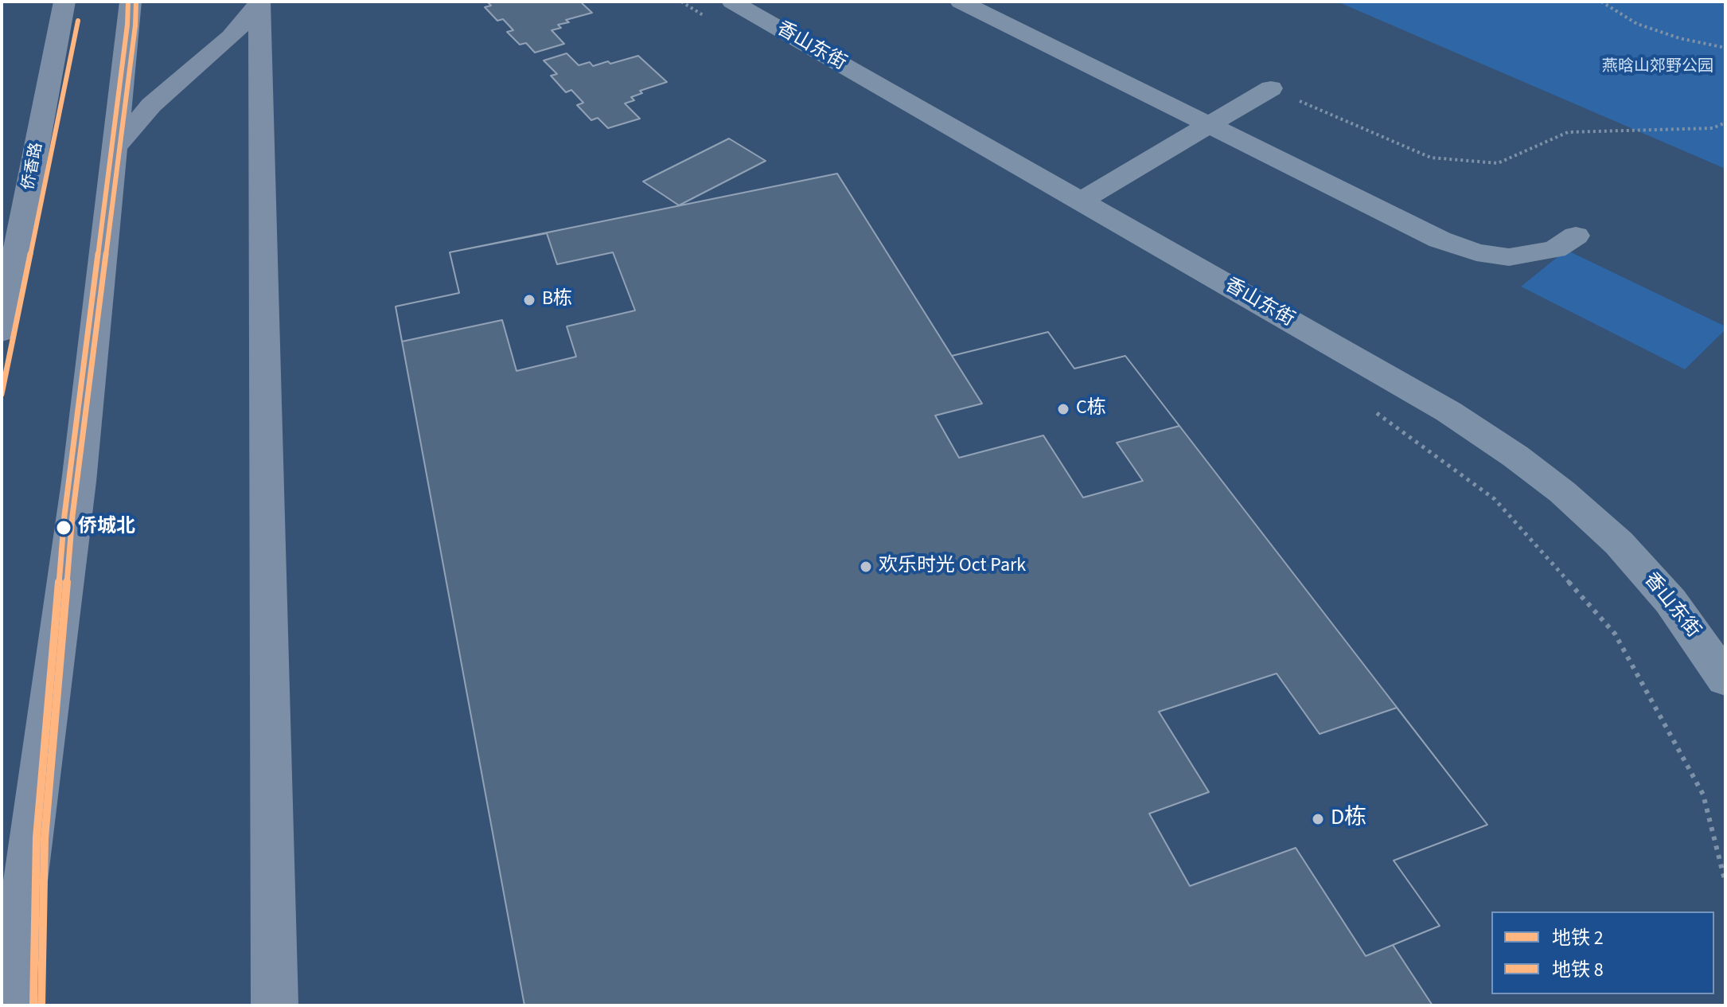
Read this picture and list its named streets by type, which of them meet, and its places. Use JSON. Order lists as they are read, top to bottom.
{
  "streets": {
    "main road": ["侨香路"],
    "street": ["香山东街"]
  },
  "parks": ["燕晗山郊野公园"],
  "places": [
    "B栋",
    "C栋",
    "侨城北",
    "欢乐时光 Oct Park",
    "D栋"
  ],
  "lines": ["metro line 2", "metro line 8"],
  "legend": ["地铁 2", "地铁 8"]
}
